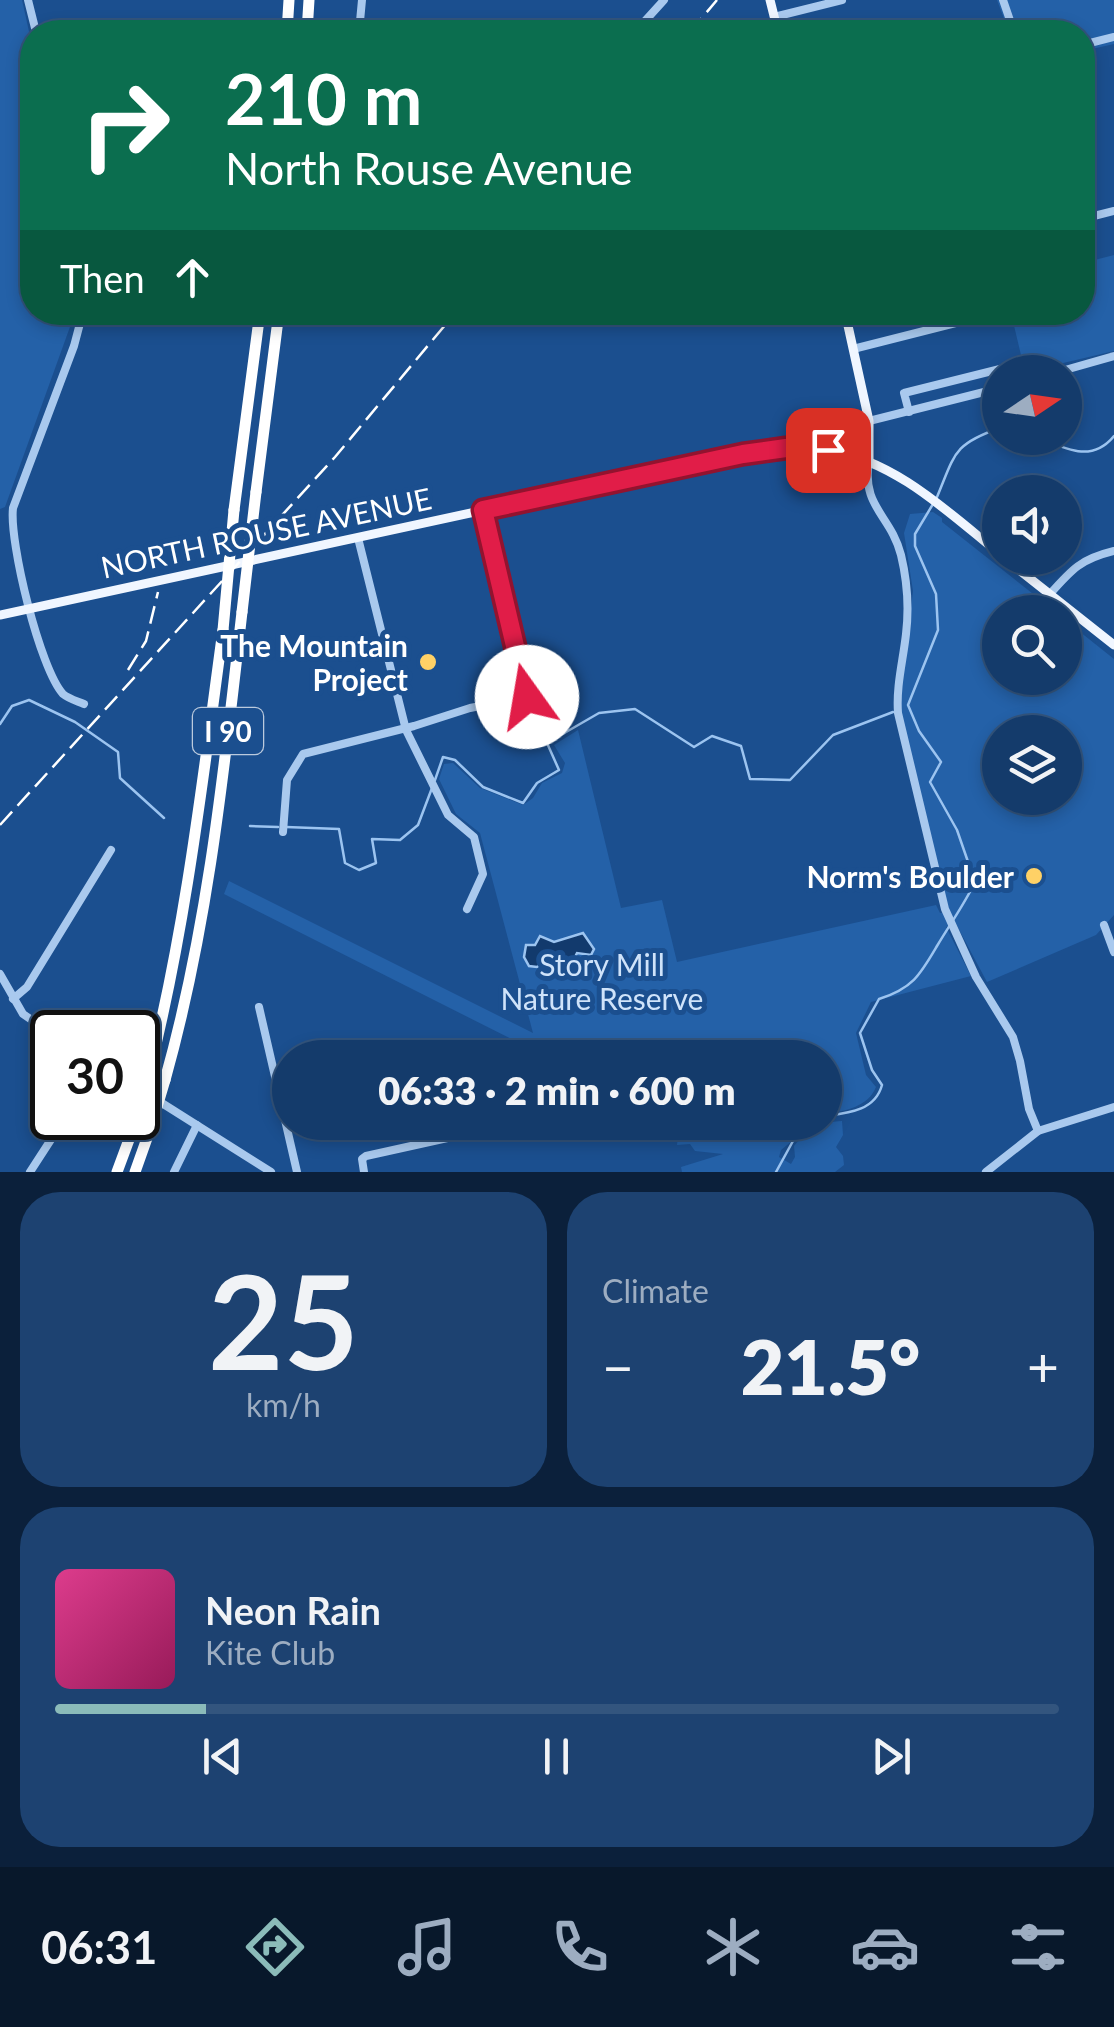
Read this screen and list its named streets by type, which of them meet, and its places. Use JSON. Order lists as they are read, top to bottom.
{
  "streets": {
    "highway": ["I 90"],
    "main road": ["NORTH ROUSE AVENUE"]
  },
  "parks": ["Story Mill Nature Reserve"],
  "places": ["The Mountain Project", "Norm's Boulder"],
  "north": "right",
  "page": {
    "turn": ["210 m", "North Rouse Avenue"],
    "then": "Then",
    "limit": "30",
    "trip": "06:33 · 2 min · 600 m",
    "tile": [
      ["25", "km/h"],
      "Climate"
    ],
    "heat": ["−", "21.5°", "+"],
    "song": ["Neon Rain", "Kite Club"],
    "tabs": "06:31"
  }
}
